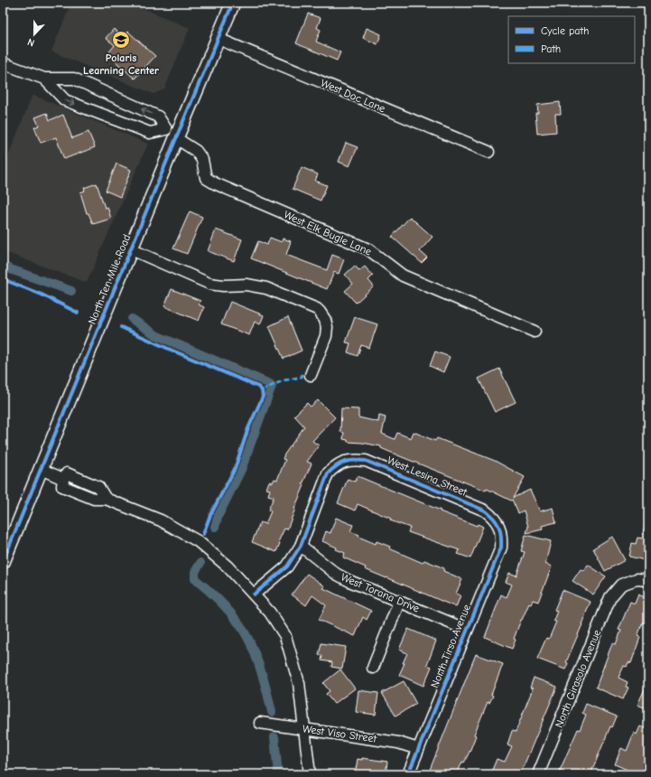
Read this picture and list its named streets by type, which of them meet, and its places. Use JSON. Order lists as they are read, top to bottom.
{
  "streets": {
    "main road": ["North Ten Mile Road"],
    "street": [
      "West Doc Lane",
      "West Elk Bugle Lane",
      "West Lesina Street",
      "West Torana Drive",
      "North Tirso Avenue",
      "North Girasolo Avenue",
      "West Viso Street"
    ]
  },
  "crossings": [
    ["West Doc Lane", "North Ten Mile Road"],
    ["West Elk Bugle Lane", "North Ten Mile Road"],
    ["West Lesina Street", "West Torana Drive"],
    ["West Lesina Street", "North Tirso Avenue"],
    ["West Torana Drive", "North Tirso Avenue"],
    ["North Tirso Avenue", "West Viso Street"]
  ],
  "places": {
    "school or university": ["Polaris Learning Center"]
  },
  "legend": ["Cycle path", "Path"],
  "north": "bottom"
}
